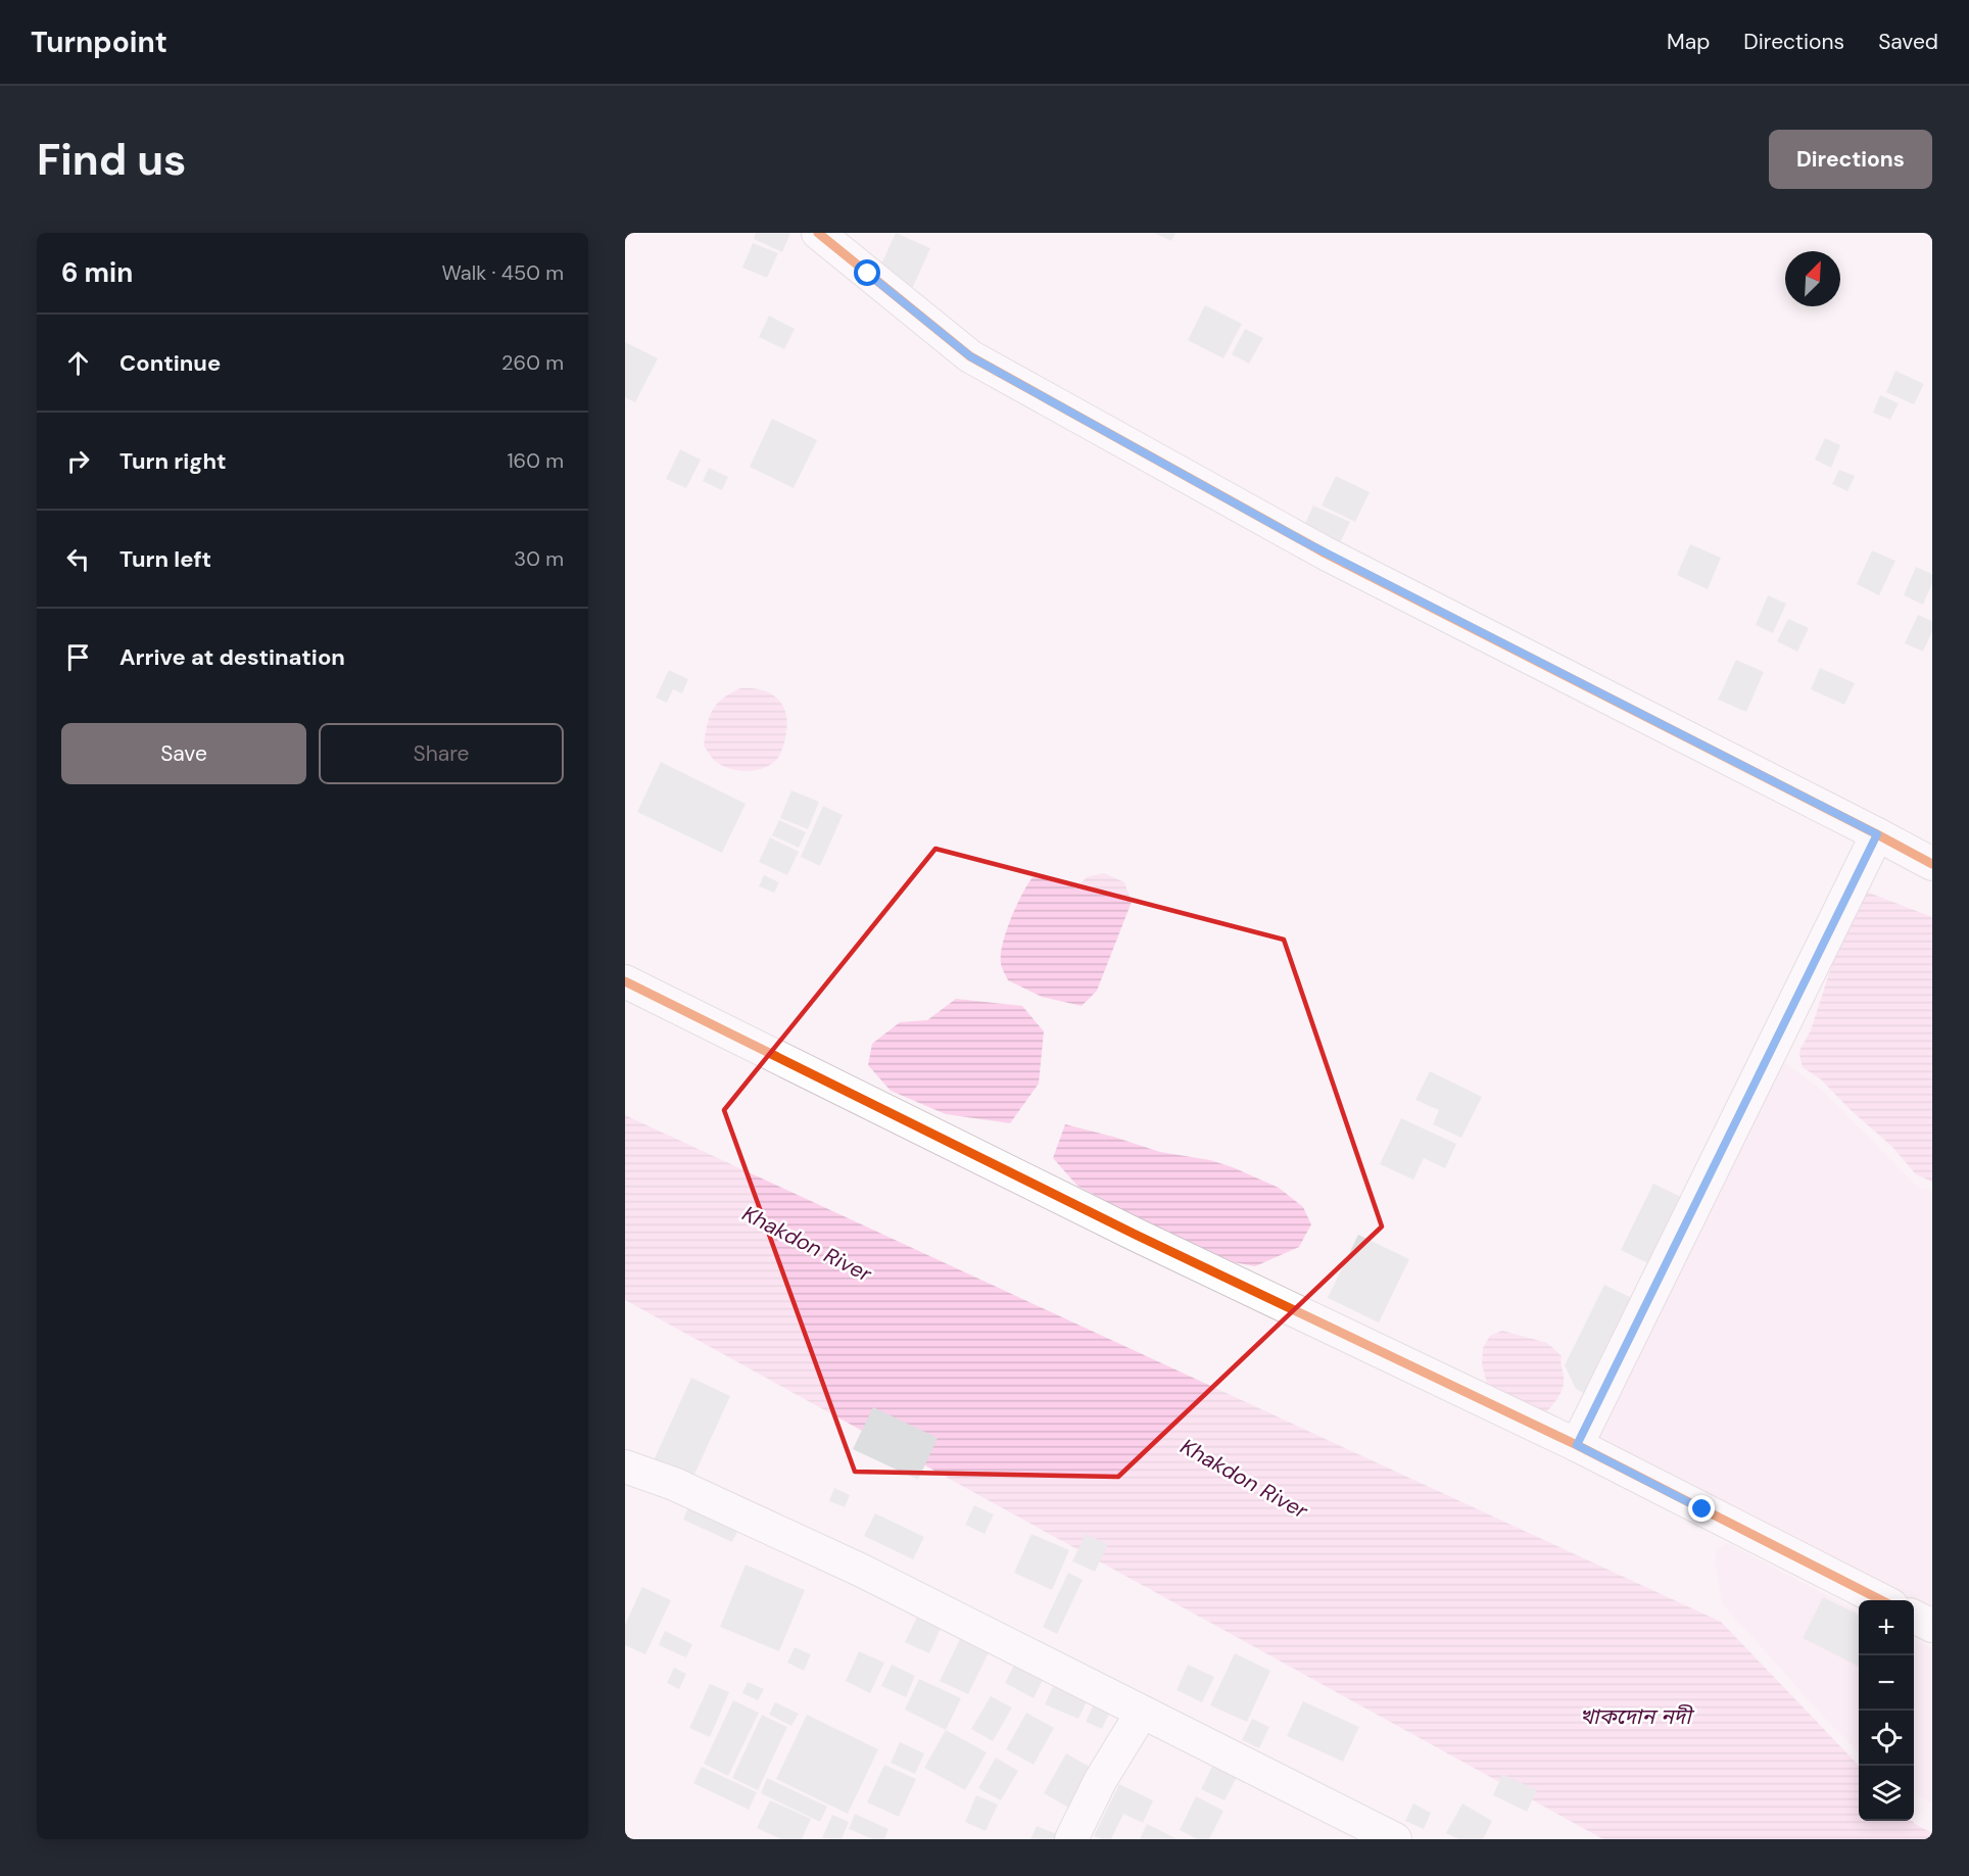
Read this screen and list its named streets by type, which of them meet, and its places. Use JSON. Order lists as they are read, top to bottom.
{
  "water": ["Khakdon River", "খাকদোন নদী"],
  "north": "top right",
  "page": {
    "header": "Turnpoint",
    "nav": ["Map", "Directions", "Saved"],
    "buttons": [
      "Directions",
      ["Save", "Share"]
    ],
    "title": "Find us",
    "heading": ["6 min", "Walk · 450 m"],
    "list": [
      ["Continue", "260 m"],
      ["Turn right", "160 m"],
      ["Turn left", "30 m"],
      "Arrive at destination"
    ],
    "map_buttons": ["+", "−"]
  }
}
